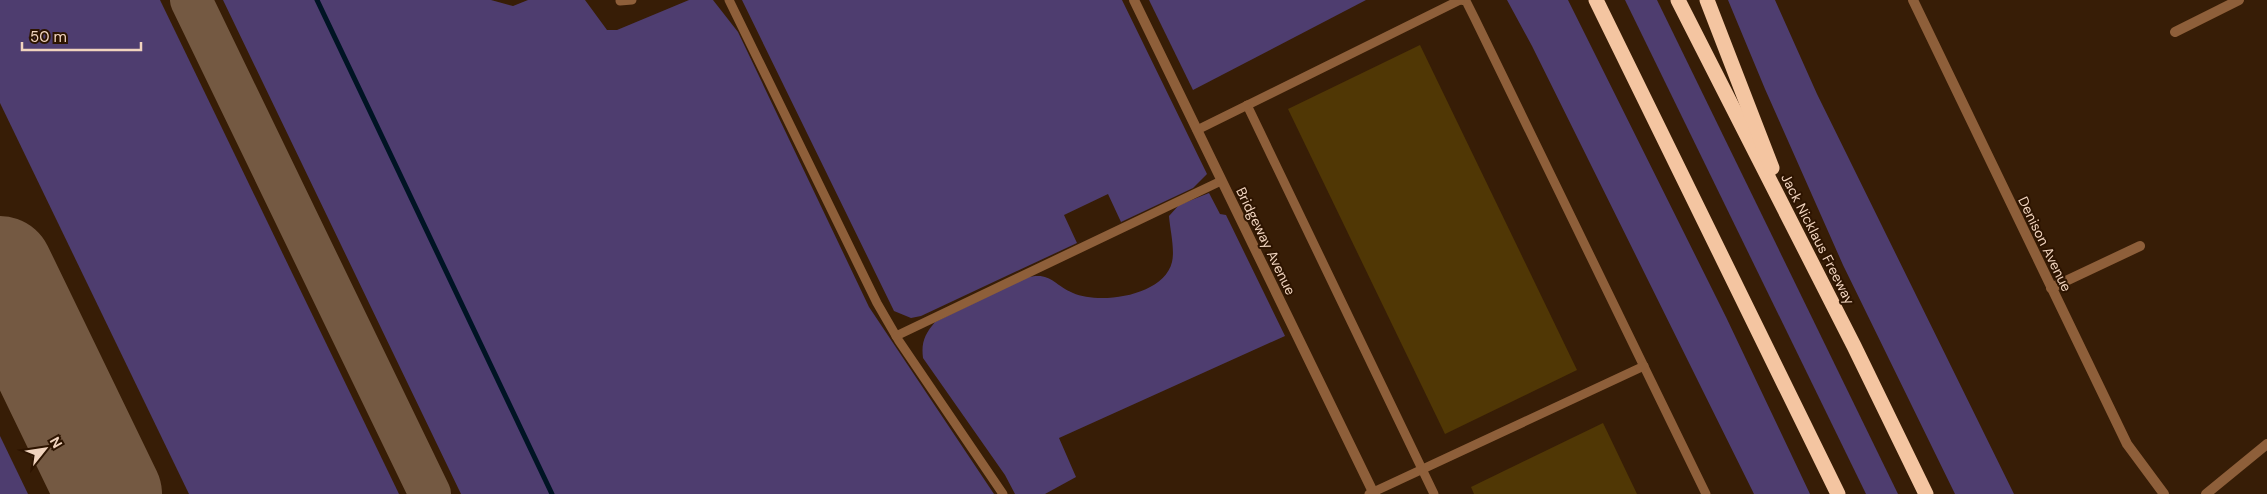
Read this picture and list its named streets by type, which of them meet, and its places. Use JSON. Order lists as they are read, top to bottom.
{
  "streets": {
    "highway": ["Jack Nicklaus Freeway"],
    "street": ["Bridgeway Avenue", "Denison Avenue"]
  },
  "scale_bar": "50 m",
  "north": "top right"
}
